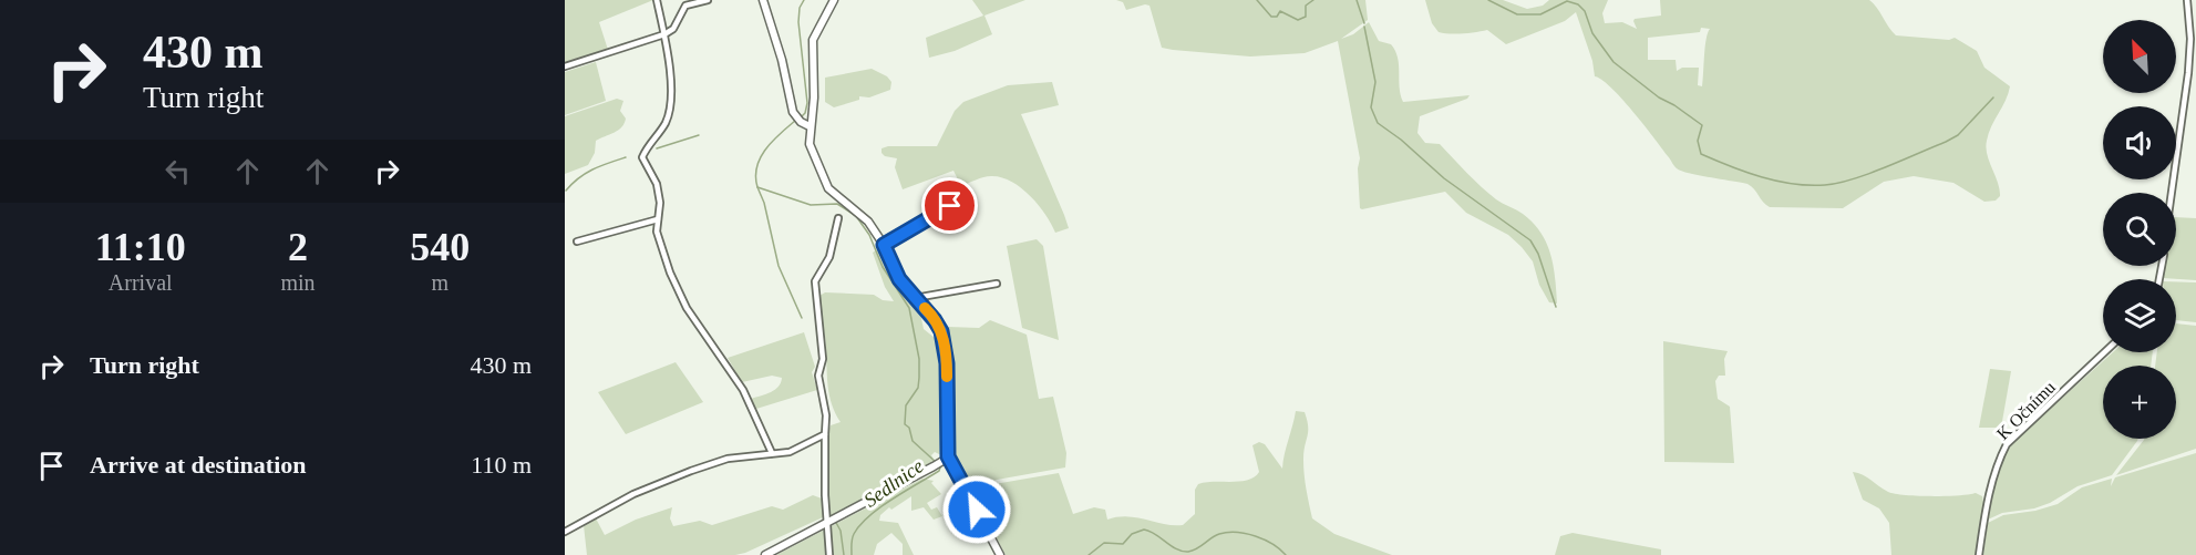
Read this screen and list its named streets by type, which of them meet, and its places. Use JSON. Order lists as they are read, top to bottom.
{
  "streets": {
    "street": ["K Očnímu"]
  },
  "water": ["Sedlnice"],
  "north": "top left",
  "page": {
    "turn": ["430 m", "Turn right"],
    "map_buttons": "+",
    "eta": [
      "11:10",
      "Arrival",
      "2",
      "min",
      "540",
      "m"
    ],
    "list": [
      {
        "name": "Turn right",
        "value": "430 m"
      },
      {
        "name": "Arrive at destination",
        "value": "110 m"
      }
    ]
  }
}
